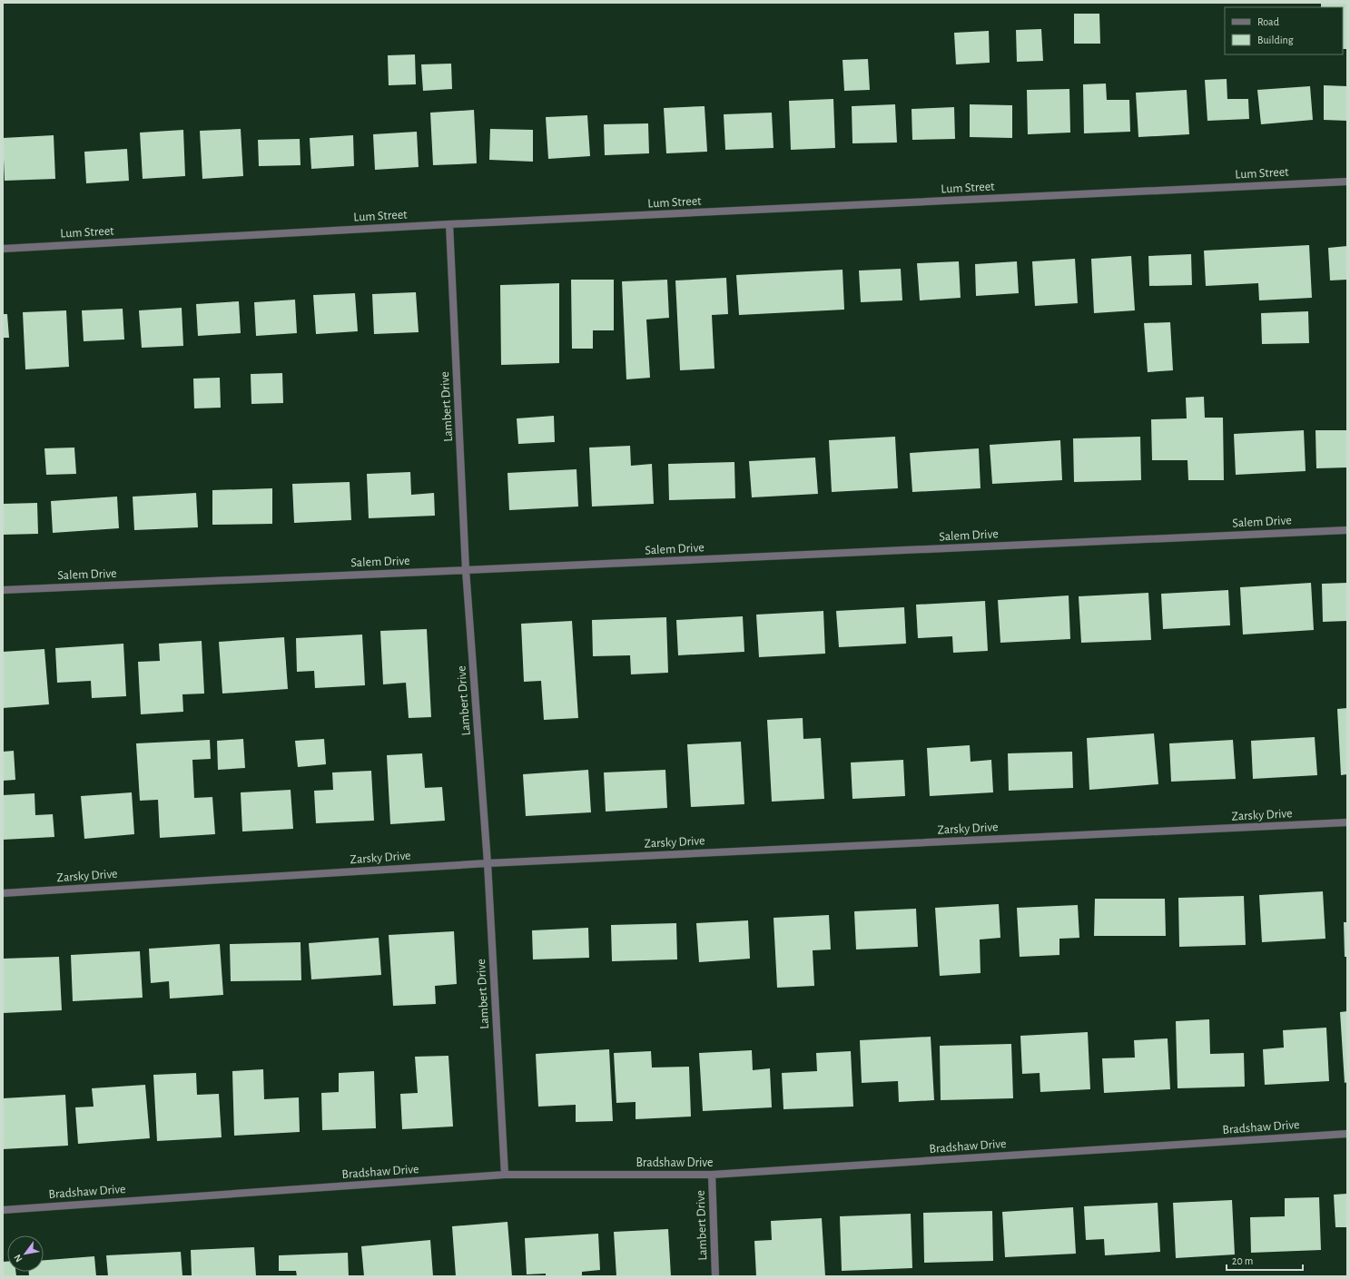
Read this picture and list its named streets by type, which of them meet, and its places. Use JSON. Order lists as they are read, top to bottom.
{
  "streets": {
    "street": [
      "Lum Street",
      "Lambert Drive",
      "Salem Drive",
      "Zarsky Drive",
      "Bradshaw Drive"
    ]
  },
  "crossings": [
    ["Lum Street", "Lambert Drive"],
    ["Lambert Drive", "Salem Drive"],
    ["Lambert Drive", "Zarsky Drive"],
    ["Lambert Drive", "Bradshaw Drive"]
  ],
  "legend": ["Road", "Building"],
  "scale_bar": "20 m",
  "north": "bottom left"
}
